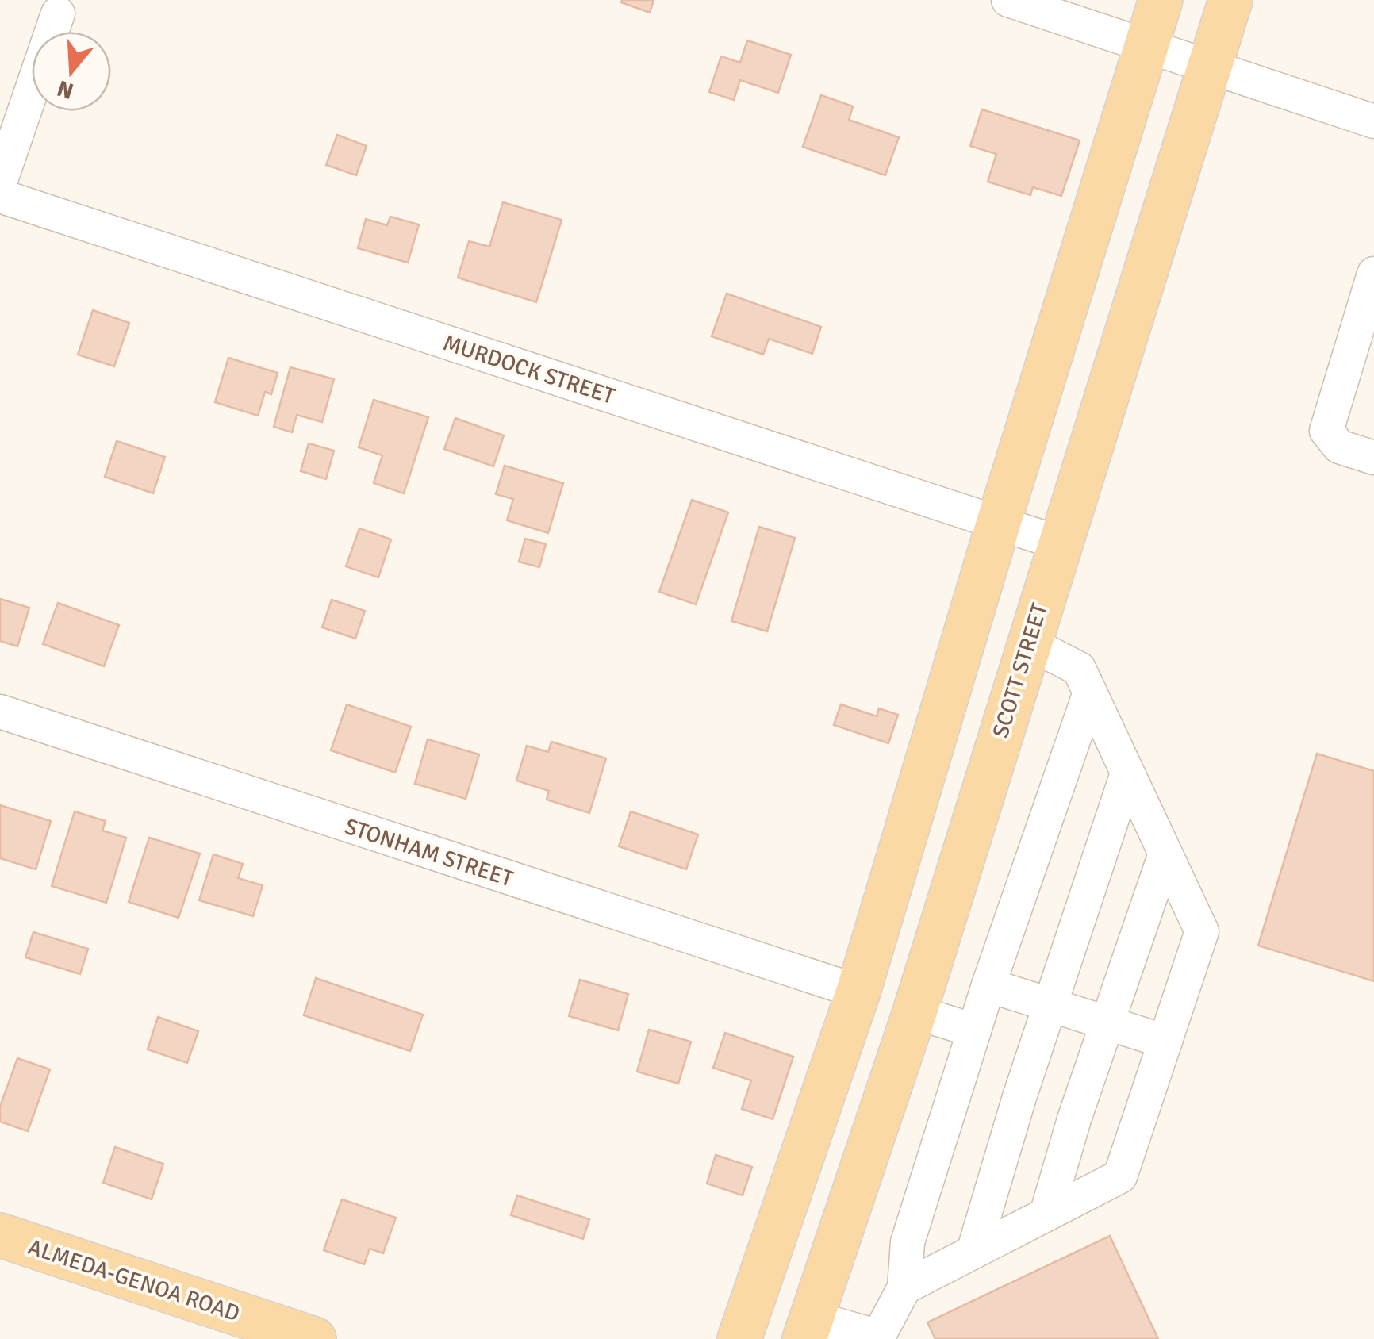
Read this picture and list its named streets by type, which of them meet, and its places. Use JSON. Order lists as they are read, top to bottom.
{
  "streets": {
    "main road": ["SCOTT STREET", "ALMEDA-GENOA ROAD"],
    "street": ["MURDOCK STREET", "STONHAM STREET"]
  },
  "crossings": [
    ["MURDOCK STREET", "SCOTT STREET"]
  ],
  "north": "bottom"
}
